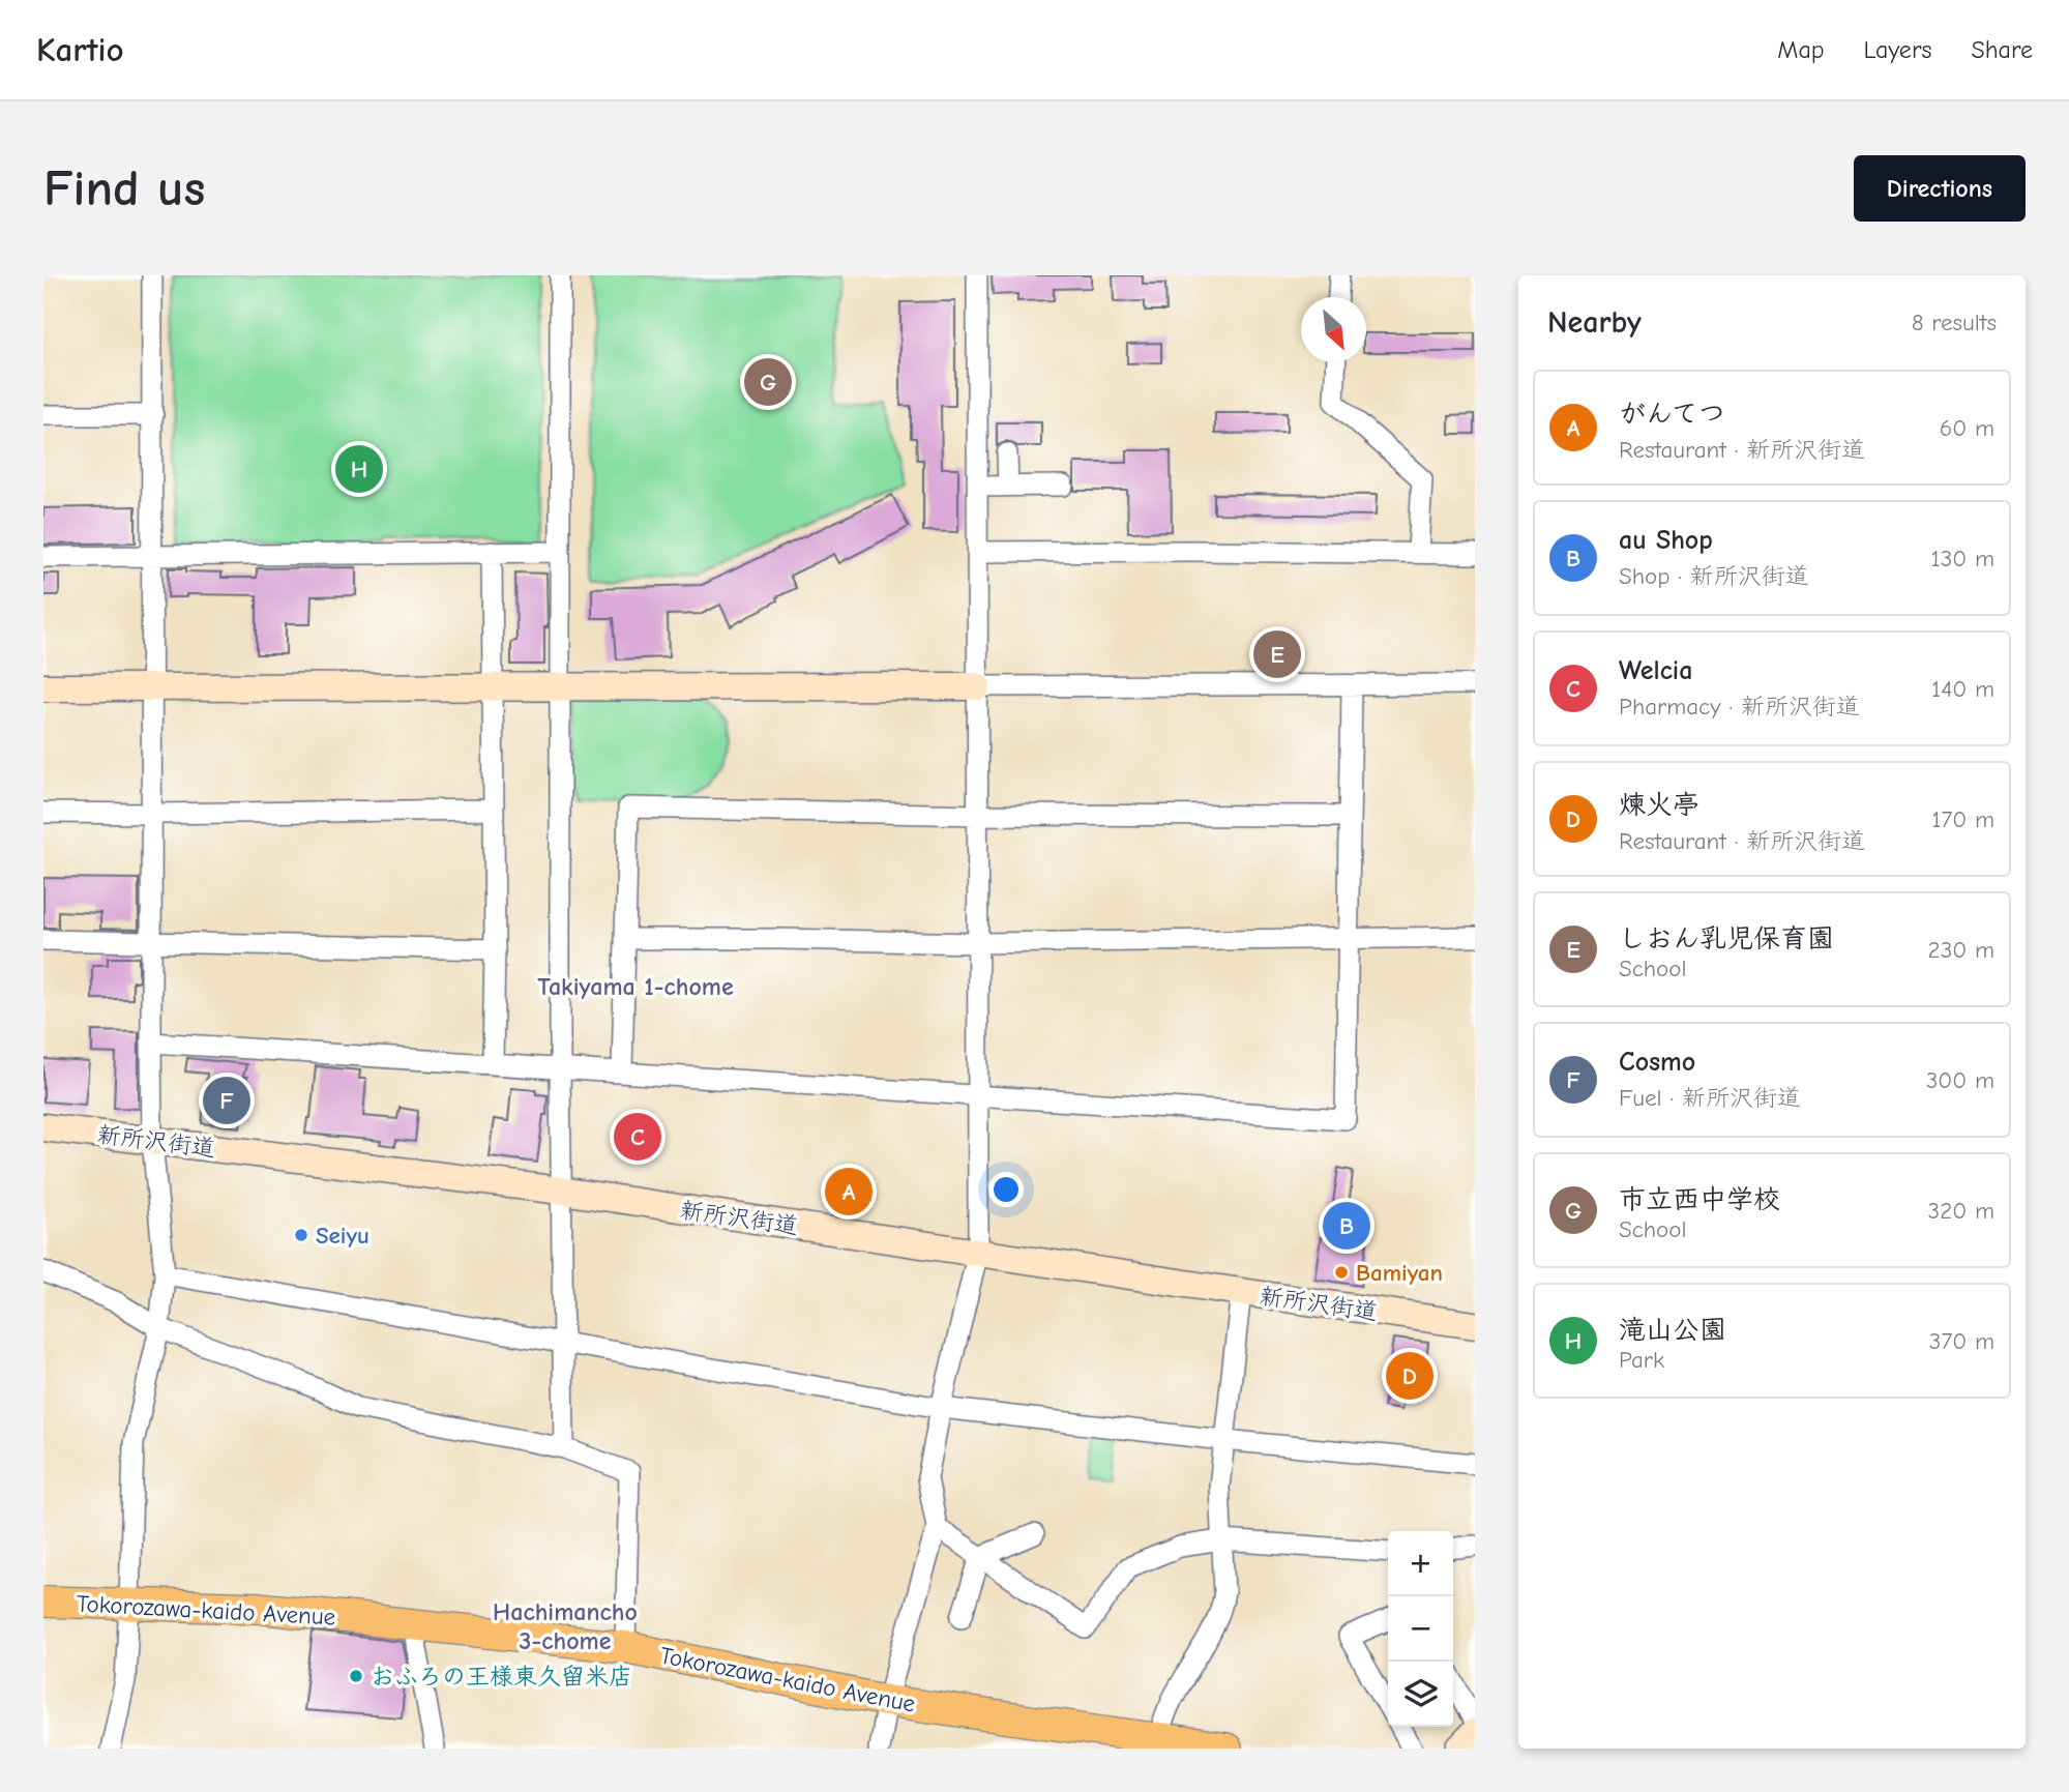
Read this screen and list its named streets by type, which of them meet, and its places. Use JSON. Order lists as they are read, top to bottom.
{
  "streets": {
    "main road": ["Tokorozawa-kaido Avenue"],
    "street": ["新所沢街道"]
  },
  "districts": ["Takiyama 1-chome", "Hachimancho 3-chome"],
  "places": ["Seiyu", "Bamiyan", "おふろの王様東久留米店"],
  "north": "bottom right",
  "page": {
    "header": "Kartio",
    "nav": ["Map", "Layers", "Share"],
    "buttons": "Directions",
    "title": "Find us",
    "heading": ["Nearby", "8 results"],
    "pins": [
      "G",
      "H",
      "E",
      "F",
      "C",
      "A",
      "B",
      "D"
    ],
    "list": [
      {
        "mark": "A",
        "name": "がんてつ",
        "note": "Restaurant · 新所沢街道",
        "value": "60 m"
      },
      {
        "mark": "B",
        "name": "au Shop",
        "note": "Shop · 新所沢街道",
        "value": "130 m"
      },
      {
        "mark": "C",
        "name": "Welcia",
        "note": "Pharmacy · 新所沢街道",
        "value": "140 m"
      },
      {
        "mark": "D",
        "name": "煉火亭",
        "note": "Restaurant · 新所沢街道",
        "value": "170 m"
      },
      {
        "mark": "E",
        "name": "しおん乳児保育園",
        "note": "School",
        "value": "230 m"
      },
      {
        "mark": "F",
        "name": "Cosmo",
        "note": "Fuel · 新所沢街道",
        "value": "300 m"
      },
      {
        "mark": "G",
        "name": "市立西中学校",
        "note": "School",
        "value": "320 m"
      },
      {
        "mark": "H",
        "name": "滝山公園",
        "note": "Park",
        "value": "370 m"
      }
    ],
    "map_buttons": ["+", "−"]
  }
}
